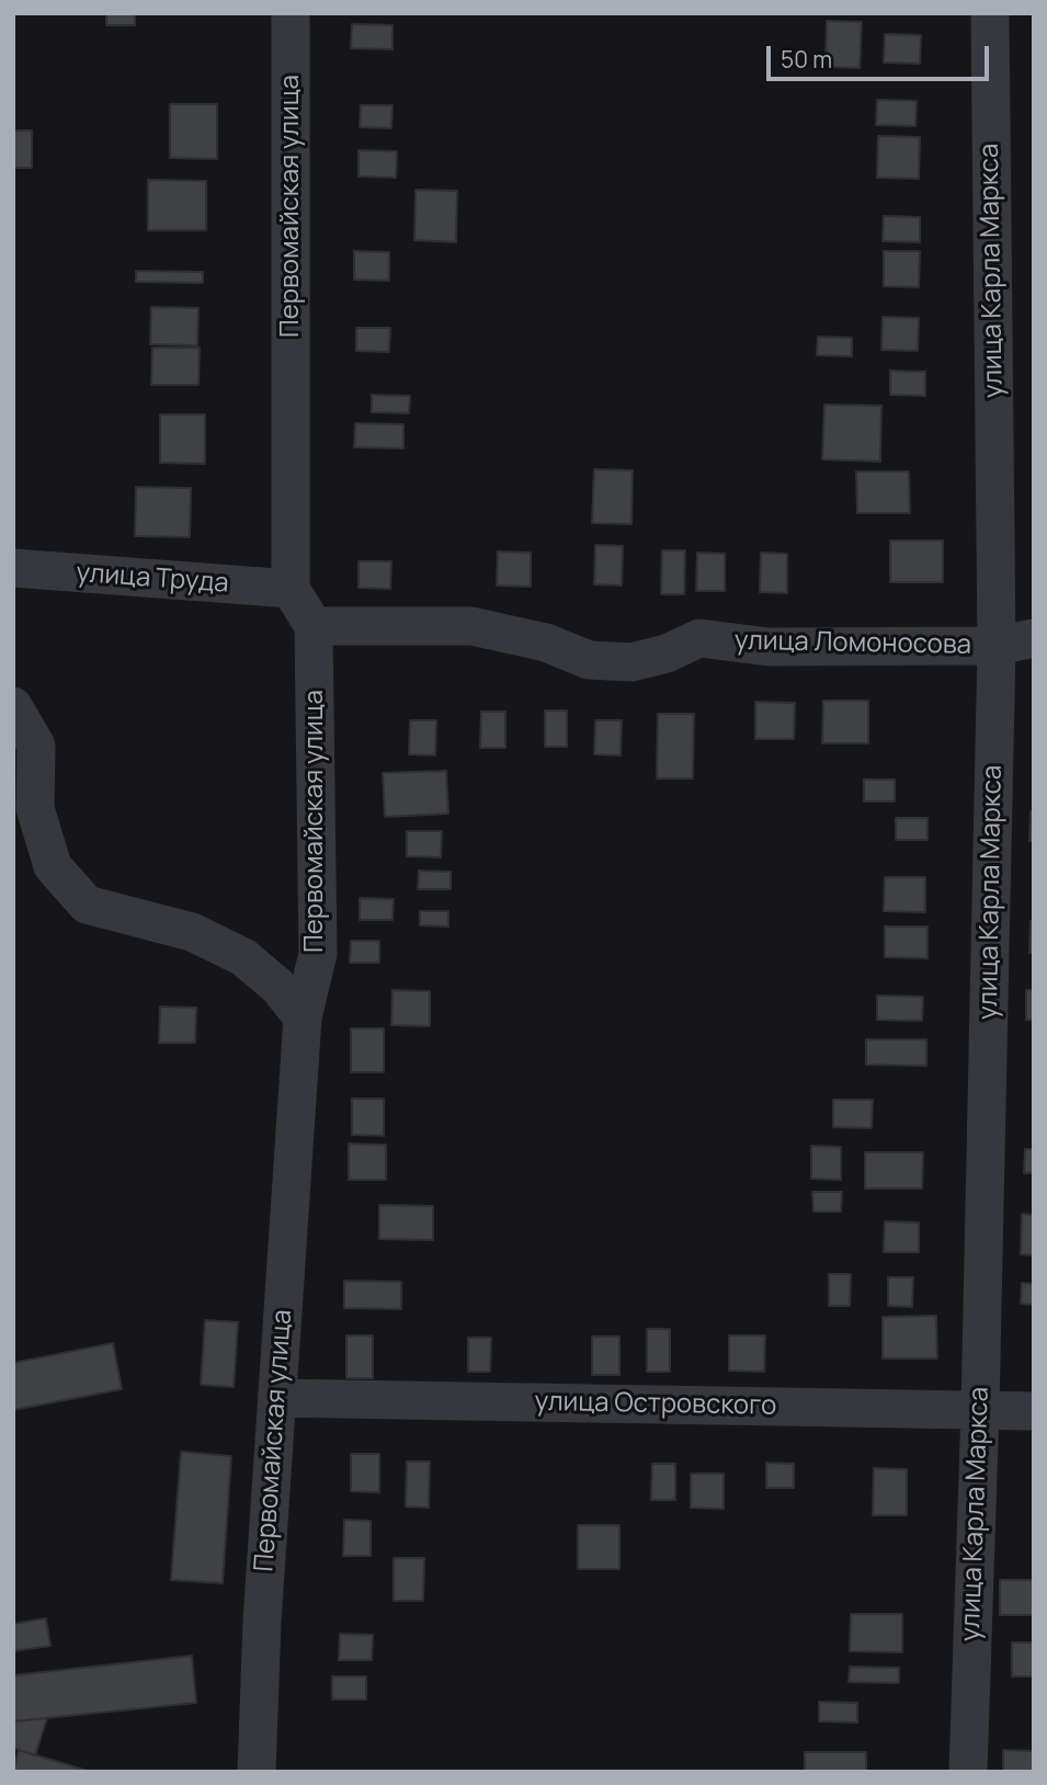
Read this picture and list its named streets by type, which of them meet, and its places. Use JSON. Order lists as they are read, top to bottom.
{
  "streets": {
    "street": [
      "Первомайская улица",
      "улица Карла Маркса",
      "улица Труда",
      "улица Ломоносова",
      "улица Островского"
    ]
  },
  "crossings": [
    ["Первомайская улица", "улица Труда"],
    ["Первомайская улица", "улица Ломоносова"],
    ["Первомайская улица", "улица Островского"],
    ["улица Карла Маркса", "улица Ломоносова"],
    ["улица Карла Маркса", "улица Островского"]
  ],
  "scale_bar": "50 m"
}
